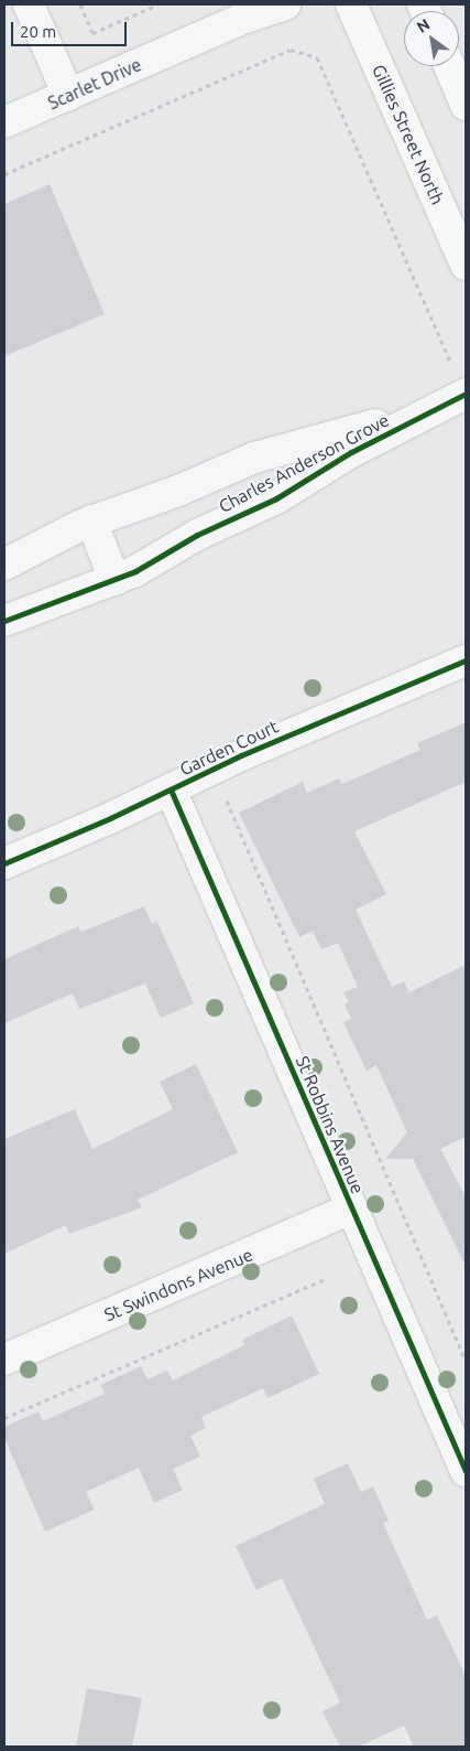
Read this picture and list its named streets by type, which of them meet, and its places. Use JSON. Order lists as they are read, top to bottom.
{
  "streets": {
    "main road": ["Gillies Street North"],
    "street": [
      "Scarlet Drive",
      "Charles Anderson Grove",
      "Garden Court",
      "St Robbins Avenue",
      "St Swindons Avenue"
    ]
  },
  "crossings": [
    ["Garden Court", "St Robbins Avenue"],
    ["St Robbins Avenue", "St Swindons Avenue"]
  ],
  "scale_bar": "20 m",
  "north": "top left"
}
